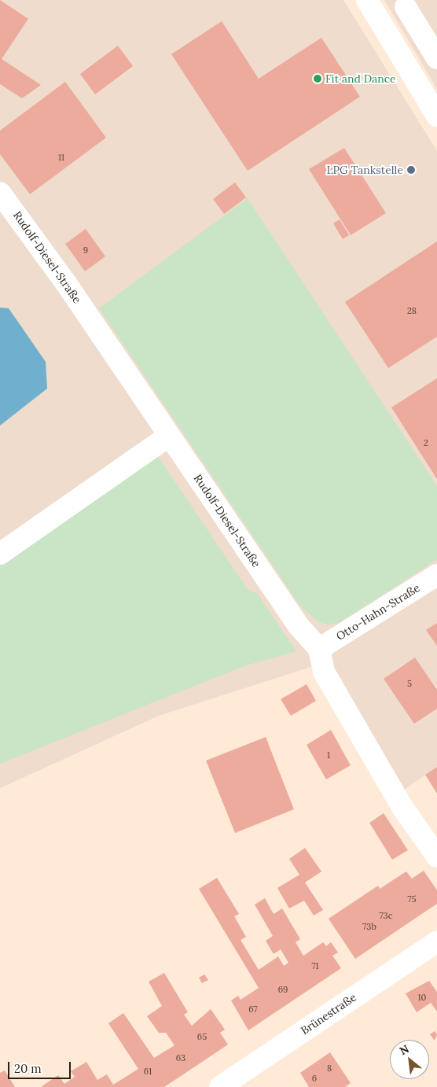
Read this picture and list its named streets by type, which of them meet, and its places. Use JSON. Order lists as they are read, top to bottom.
{
  "streets": {
    "street": ["Rudolf-Diesel-Straße", "Otto-Hahn-Straße", "Brünestraße"]
  },
  "crossings": [
    ["Rudolf-Diesel-Straße", "Otto-Hahn-Straße"]
  ],
  "places": ["Fit and Dance", "LPG Tankstelle"],
  "house_numbers": [
    "11",
    "9",
    "28",
    "2",
    "5",
    "1",
    "75",
    "73c",
    "73b",
    "71",
    "69",
    "10",
    "67",
    "65",
    "63",
    "8",
    "61",
    "6"
  ],
  "scale_bar": "20 m",
  "north": "top left"
}
